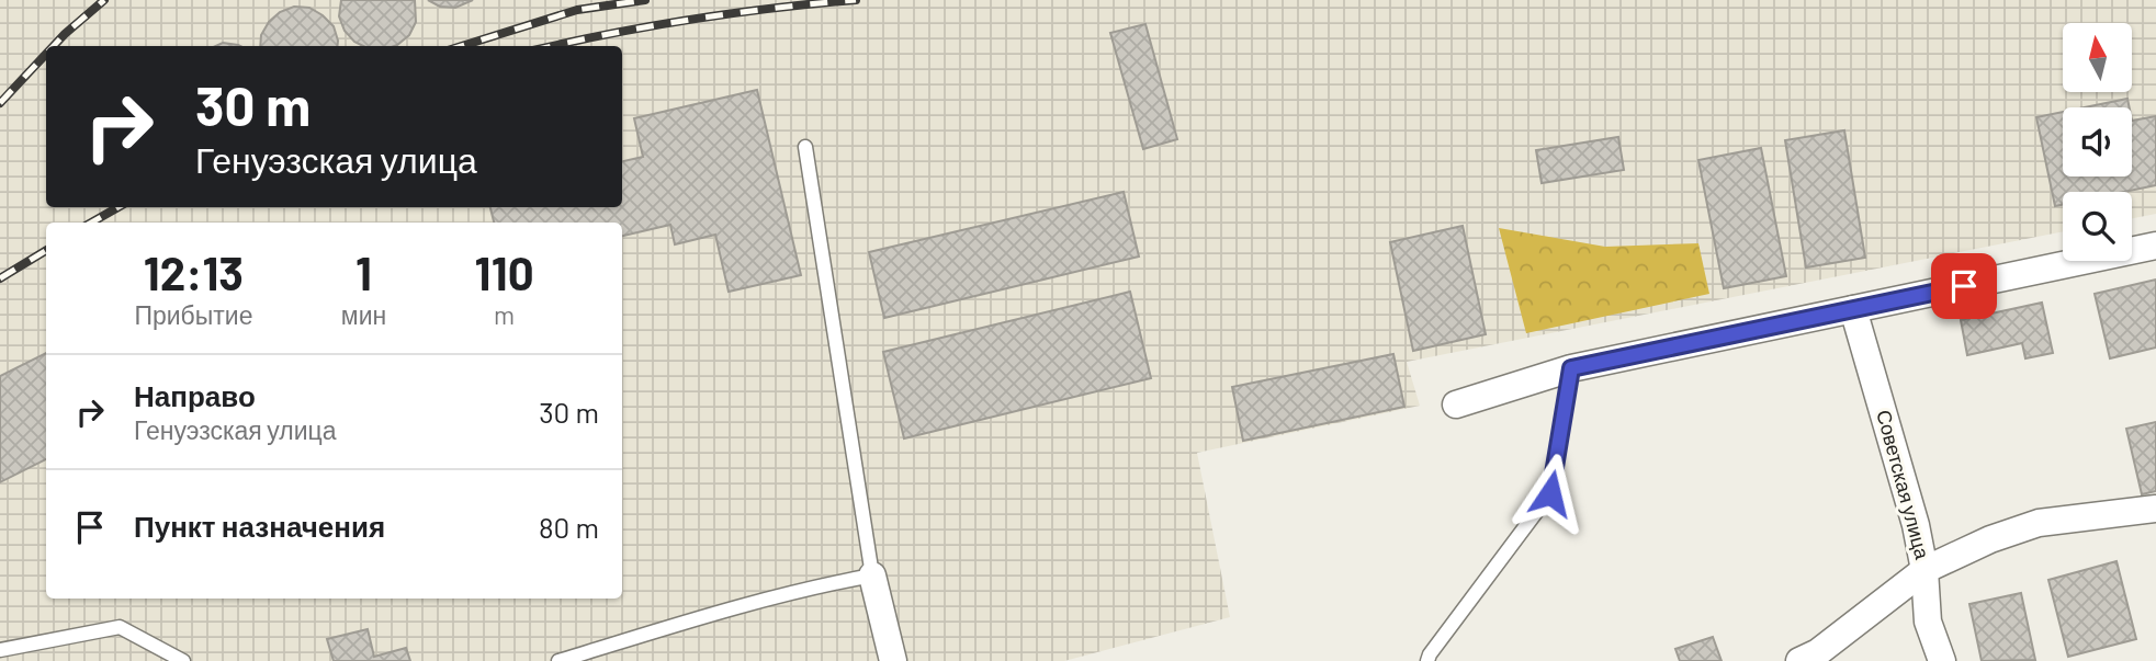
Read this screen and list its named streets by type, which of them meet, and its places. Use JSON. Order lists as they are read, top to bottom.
{
  "streets": {
    "street": ["Советская улица"]
  },
  "north": "top",
  "page": {
    "turn": ["30 m", "Генуэзская улица"],
    "eta": [
      "12:13",
      "Прибытие",
      "1",
      "мин",
      "110",
      "m"
    ],
    "list": [
      {
        "name": "Направо",
        "note": "Генуэзская улица",
        "value": "30 m"
      },
      {
        "name": "Пункт назначения",
        "value": "80 m"
      }
    ]
  }
}
